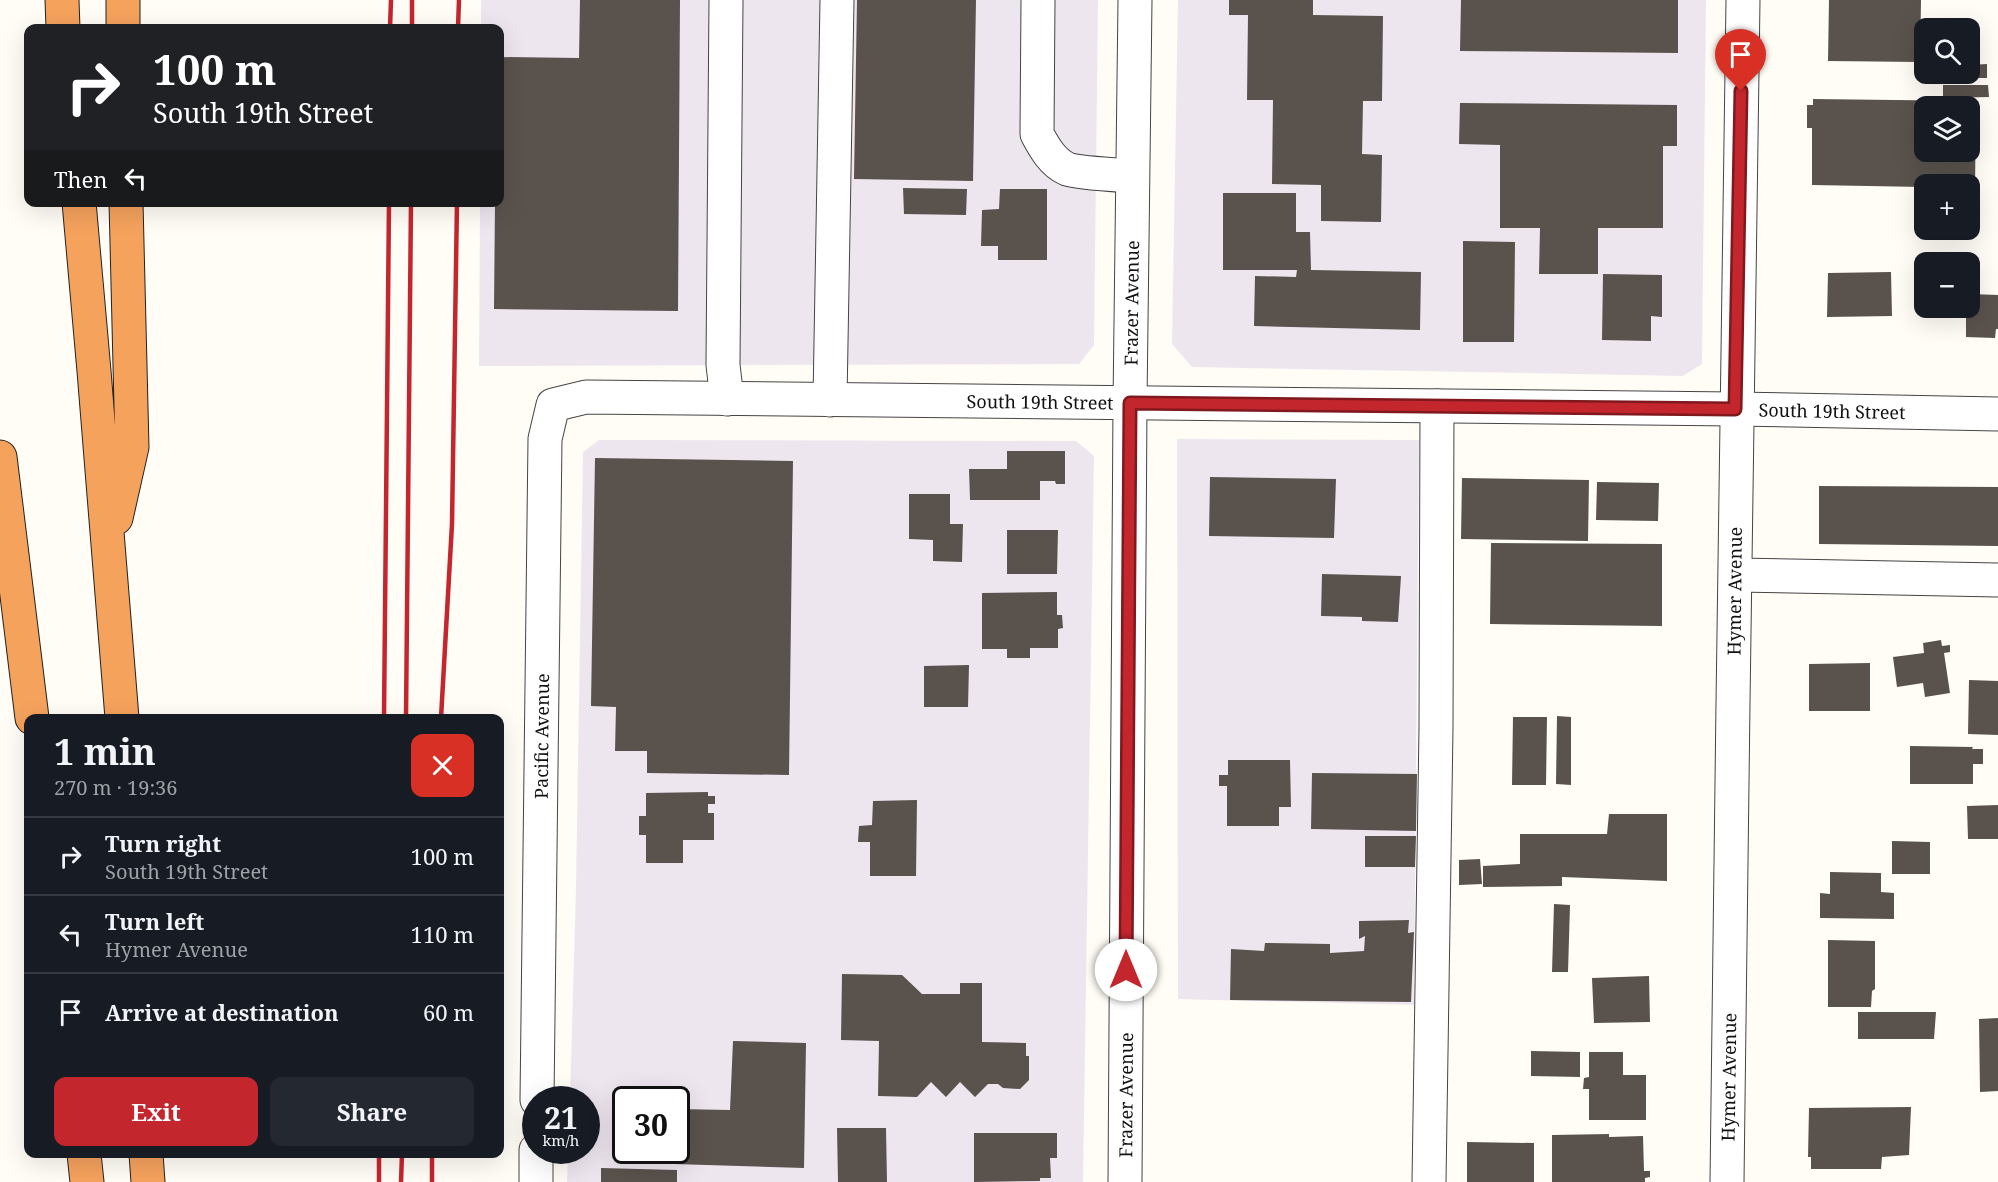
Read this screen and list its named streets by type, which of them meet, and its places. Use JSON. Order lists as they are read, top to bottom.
{
  "streets": {
    "street": [
      "Frazer Avenue",
      "South 19th Street",
      "Hymer Avenue",
      "Pacific Avenue"
    ]
  },
  "crossings": [
    ["Frazer Avenue", "South 19th Street"],
    ["South 19th Street", "Hymer Avenue"],
    ["South 19th Street", "Pacific Avenue"]
  ],
  "page": {
    "map_buttons": ["+", "−"],
    "turn": ["100 m", "South 19th Street"],
    "then": "Then",
    "heading": ["1 min", "270 m · 19:36"],
    "list": [
      {
        "name": "Turn right",
        "note": "South 19th Street",
        "value": "100 m"
      },
      {
        "name": "Turn left",
        "note": "Hymer Avenue",
        "value": "110 m"
      },
      {
        "name": "Arrive at destination",
        "value": "60 m"
      }
    ],
    "buttons": ["Exit", "Share"],
    "speed": "21 km/h",
    "limit": "30"
  }
}
